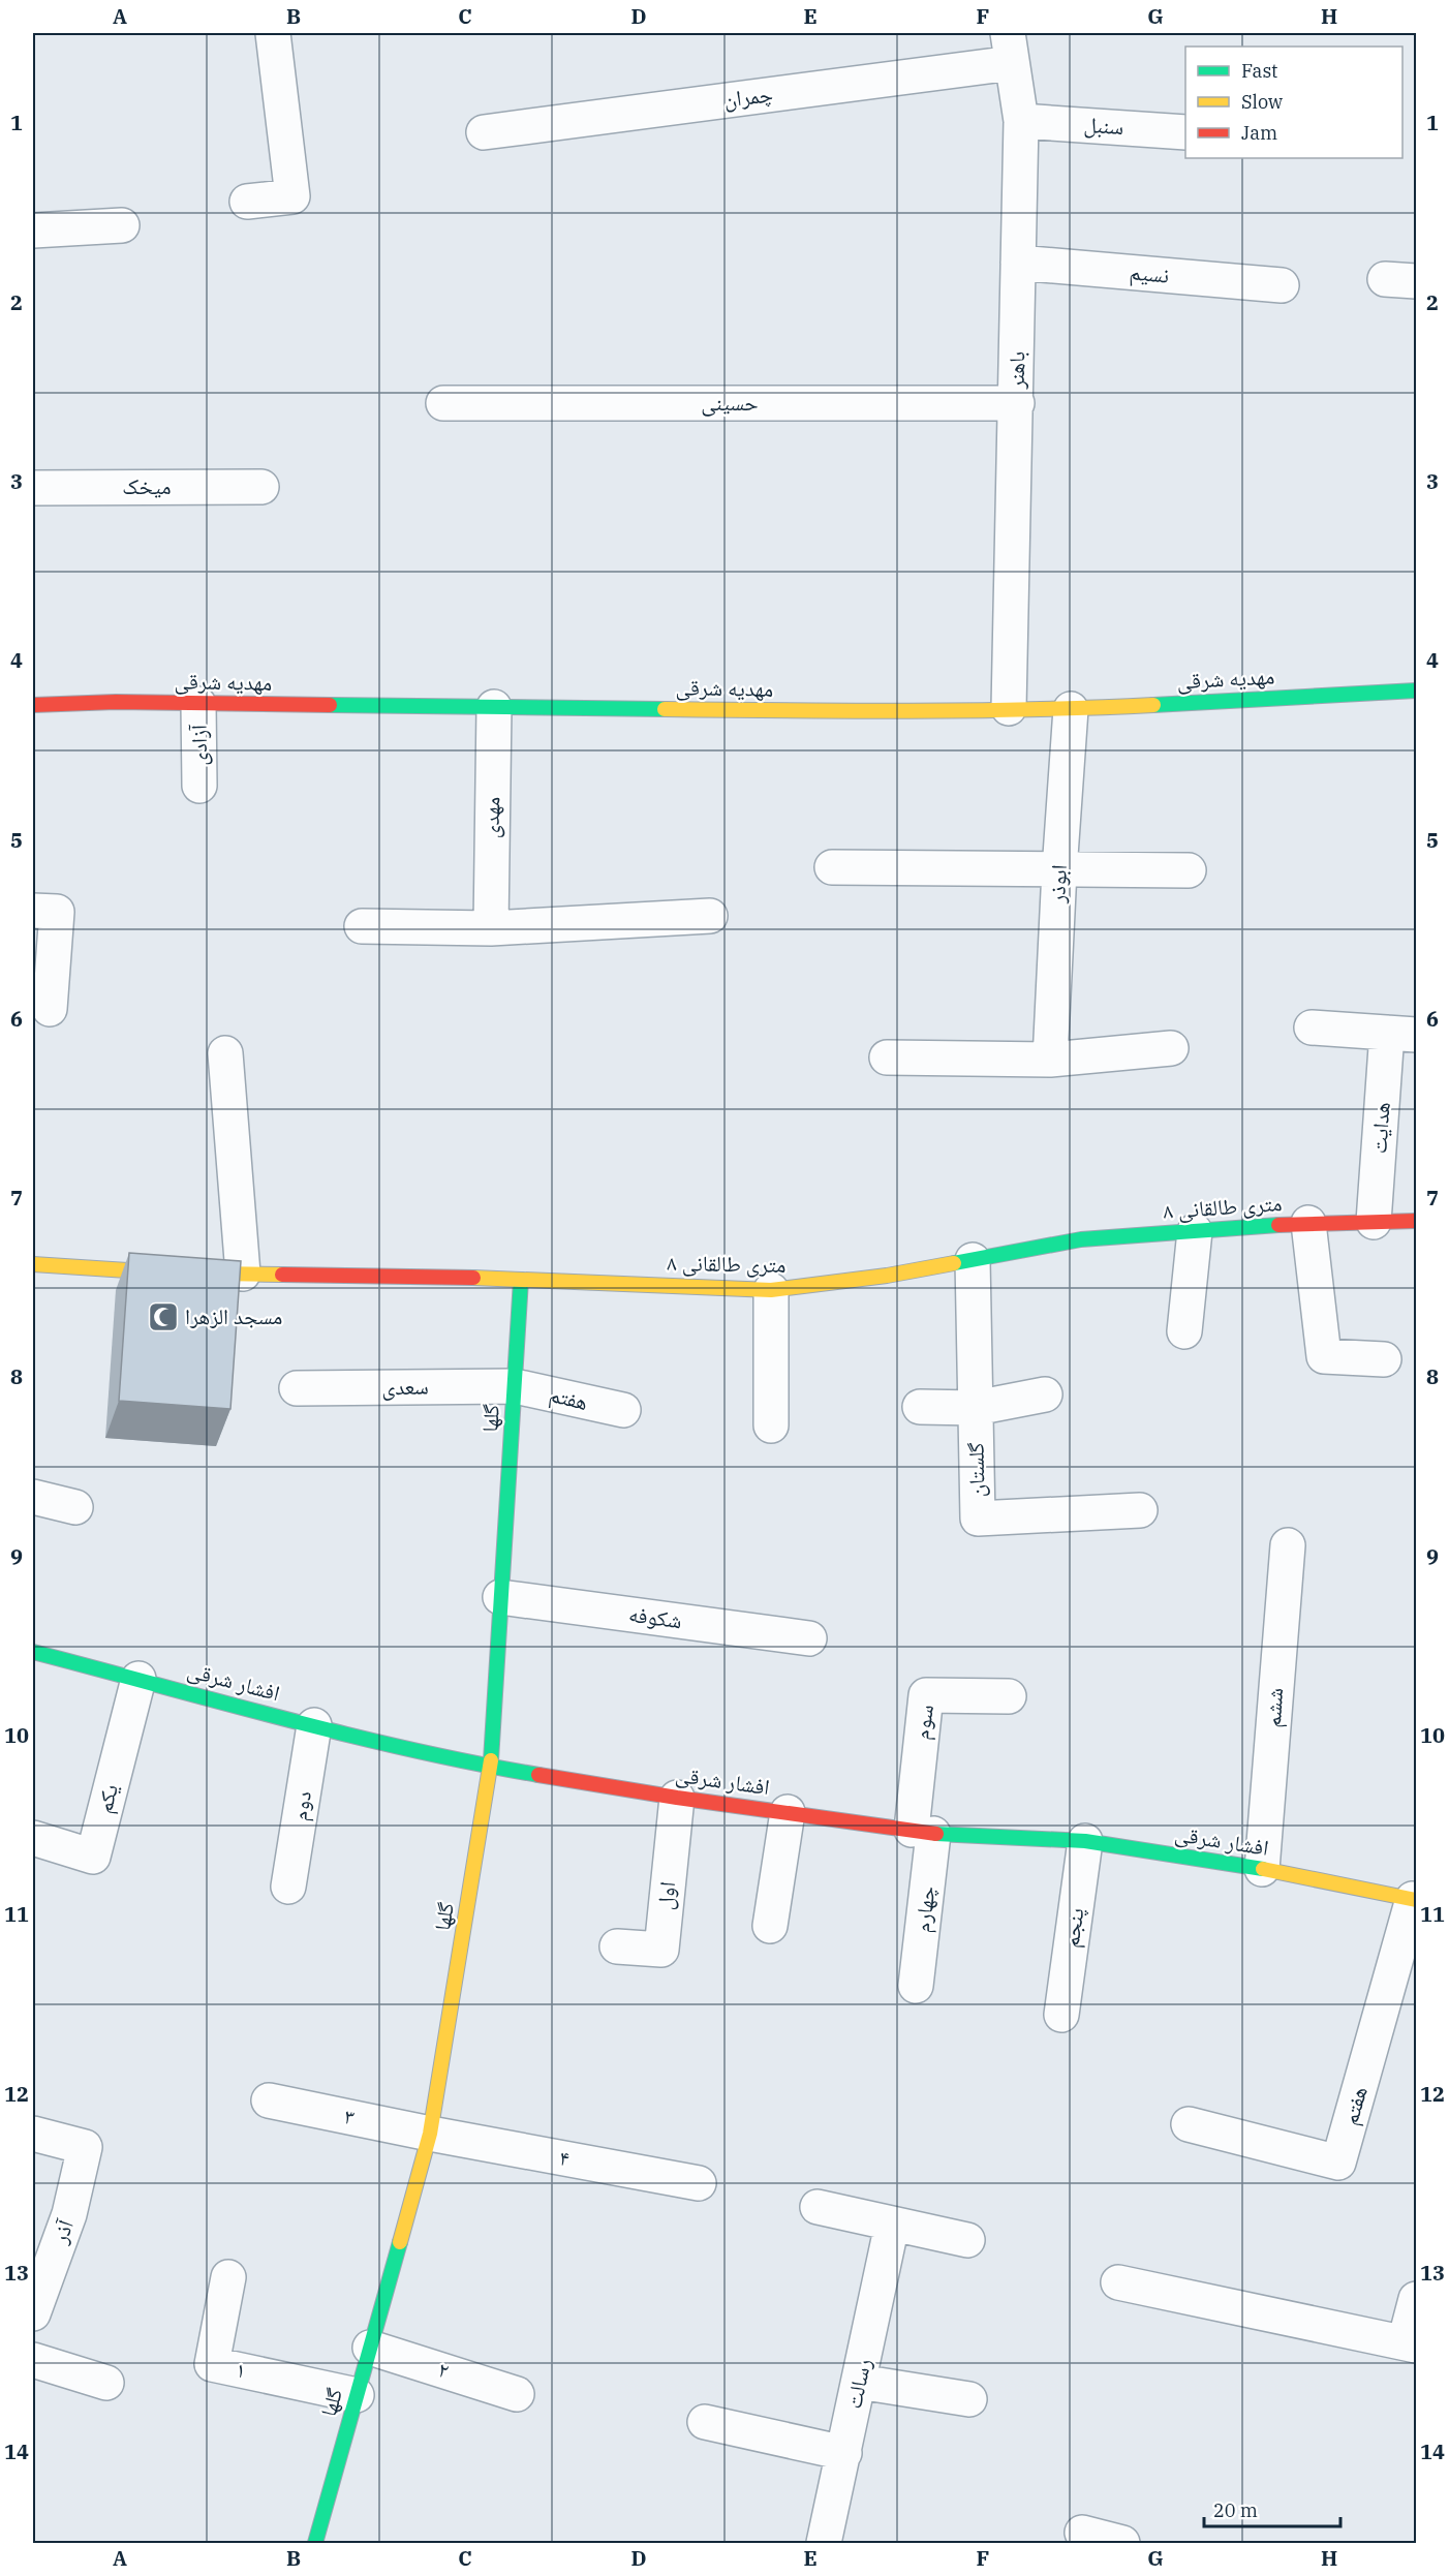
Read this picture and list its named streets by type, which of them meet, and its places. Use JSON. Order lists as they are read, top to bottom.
{
  "streets": {
    "street": [
      "چمران",
      "سنبل",
      "نسیم",
      "باهنر",
      "حسینی",
      "میخک",
      "مهدیه شرقی",
      "آزادی",
      "مهدی",
      "ابوذر",
      "هدایت",
      "۸ متری طالقانی",
      "سعدی",
      "هفتم",
      "گلها",
      "گلستان",
      "شکوفه",
      "افشار شرقی",
      "ششم",
      "سوم",
      "یکم",
      "دوم",
      "اول",
      "چهارم",
      "پنجم",
      "۳",
      "۴",
      "آذر",
      "۱",
      "۲",
      "رسالت"
    ]
  },
  "crossings": [
    ["چمران", "باهنر"],
    ["سنبل", "باهنر"],
    ["نسیم", "باهنر"],
    ["باهنر", "حسینی"],
    ["باهنر", "مهدیه شرقی"],
    ["مهدیه شرقی", "آزادی"],
    ["مهدیه شرقی", "مهدی"],
    ["مهدیه شرقی", "ابوذر"],
    ["هدایت", "۸ متری طالقانی"],
    ["۸ متری طالقانی", "گلها"],
    ["۸ متری طالقانی", "گلستان"],
    ["سعدی", "هفتم"],
    ["سعدی", "گلها"],
    ["هفتم", "گلها"],
    ["هفتم", "افشار شرقی"],
    ["گلها", "شکوفه"],
    ["گلها", "افشار شرقی"],
    ["گلها", "۳"],
    ["گلها", "۴"],
    ["گلها", "۱"],
    ["گلها", "۲"],
    ["افشار شرقی", "ششم"],
    ["افشار شرقی", "سوم"],
    ["افشار شرقی", "یکم"],
    ["افشار شرقی", "دوم"],
    ["افشار شرقی", "اول"],
    ["افشار شرقی", "چهارم"],
    ["افشار شرقی", "پنجم"],
    ["سوم", "چهارم"],
    ["۳", "۴"]
  ],
  "places": {
    "mosque": ["مسجد الزهرا"]
  },
  "legend": ["Fast", "Slow", "Jam"],
  "scale_bar": "20 m",
  "grid": {
    "columns": [
      "A",
      "B",
      "C",
      "D",
      "E",
      "F",
      "G",
      "H"
    ],
    "rows": [
      "1",
      "2",
      "3",
      "4",
      "5",
      "6",
      "7",
      "8",
      "9",
      "10",
      "11",
      "12",
      "13",
      "14"
    ]
  }
}
